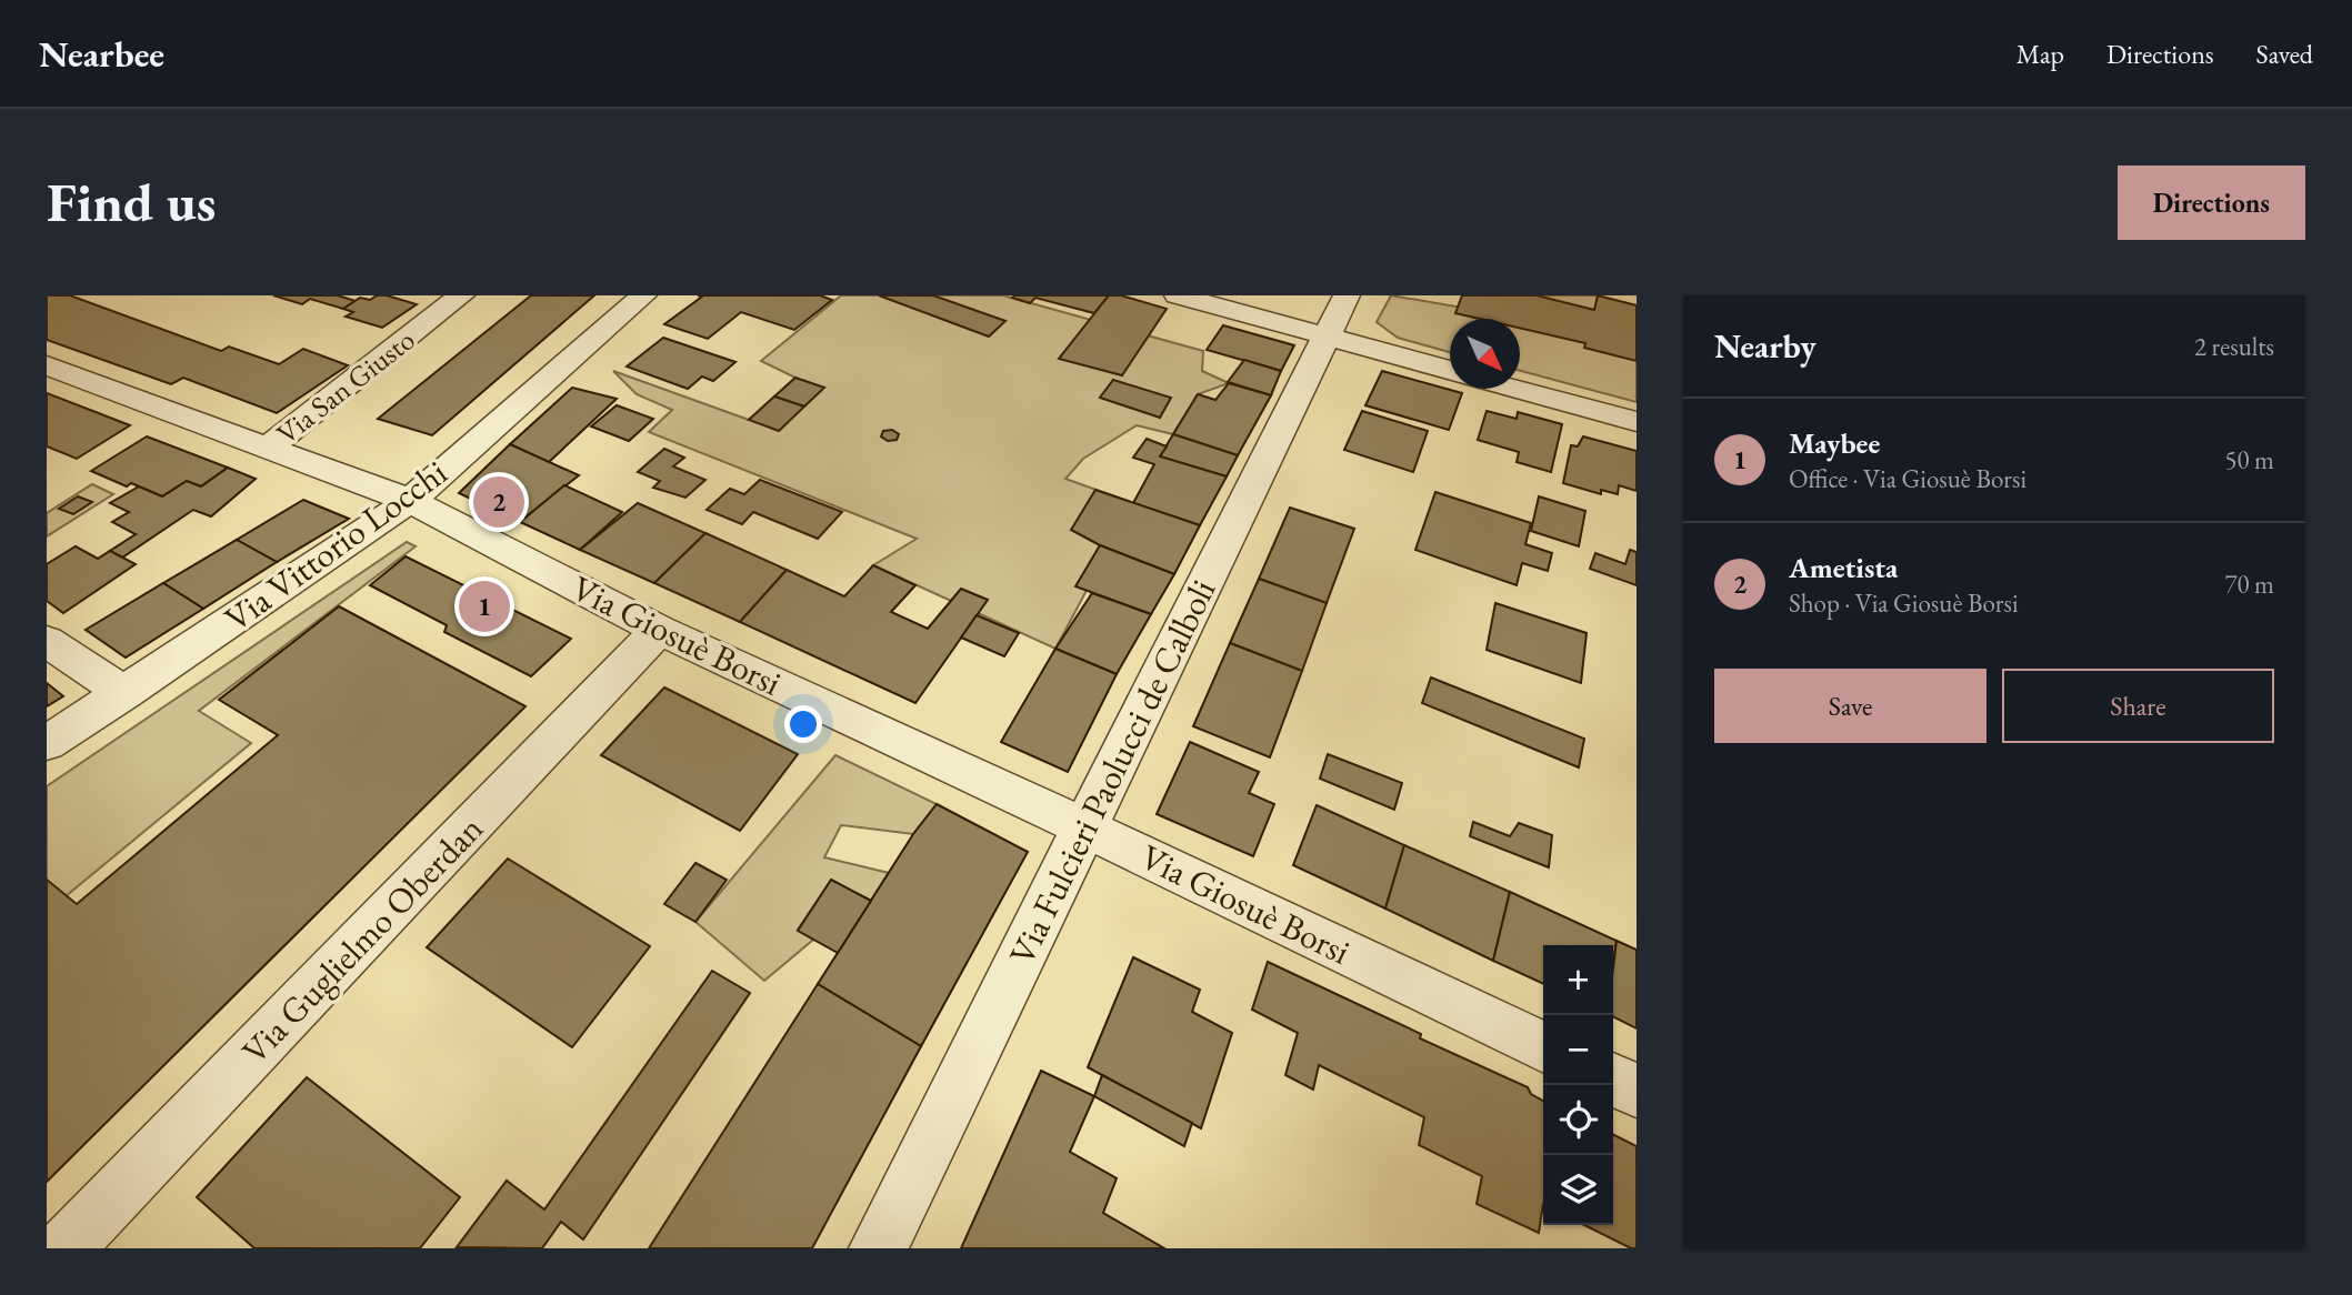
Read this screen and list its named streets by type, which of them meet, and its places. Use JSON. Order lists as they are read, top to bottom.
{
  "streets": {
    "street": [
      "Via San Giusto",
      "Via Vittorio Locchi",
      "Via Giosuè Borsi",
      "Via Fulcieri Paolucci de Calboli",
      "Via Guglielmo Oberdan"
    ]
  },
  "crossings": [
    ["Via San Giusto", "Via Giosuè Borsi"],
    ["Via Vittorio Locchi", "Via Giosuè Borsi"],
    ["Via Giosuè Borsi", "Via Fulcieri Paolucci de Calboli"],
    ["Via Giosuè Borsi", "Via Guglielmo Oberdan"]
  ],
  "north": "bottom right",
  "page": {
    "header": "Nearbee",
    "nav": ["Map", "Directions", "Saved"],
    "buttons": [
      "Directions",
      ["Save", "Share"]
    ],
    "title": "Find us",
    "heading": ["Nearby", "2 results"],
    "list": [
      {
        "mark": "1",
        "name": "Maybee",
        "note": "Office · Via Giosuè Borsi",
        "value": "50 m"
      },
      {
        "mark": "2",
        "name": "Ametista",
        "note": "Shop · Via Giosuè Borsi",
        "value": "70 m"
      }
    ],
    "pins": ["2", "1"],
    "map_buttons": ["+", "−"]
  }
}
